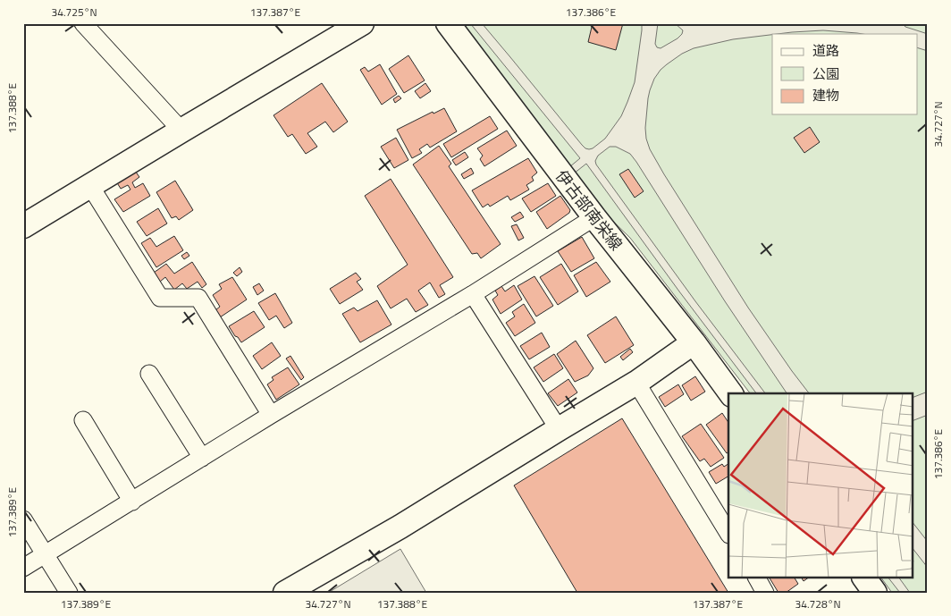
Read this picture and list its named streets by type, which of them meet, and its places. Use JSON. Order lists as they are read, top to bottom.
{
  "streets": {
    "street": ["伊古部南栄線"]
  },
  "legend": ["道路", "公園", "建物"],
  "coordinates": [
    "34.725°N",
    "137.387°E",
    "137.386°E",
    "137.388°E",
    "34.727°N",
    "137.389°E",
    "34.728°N"
  ]
}
